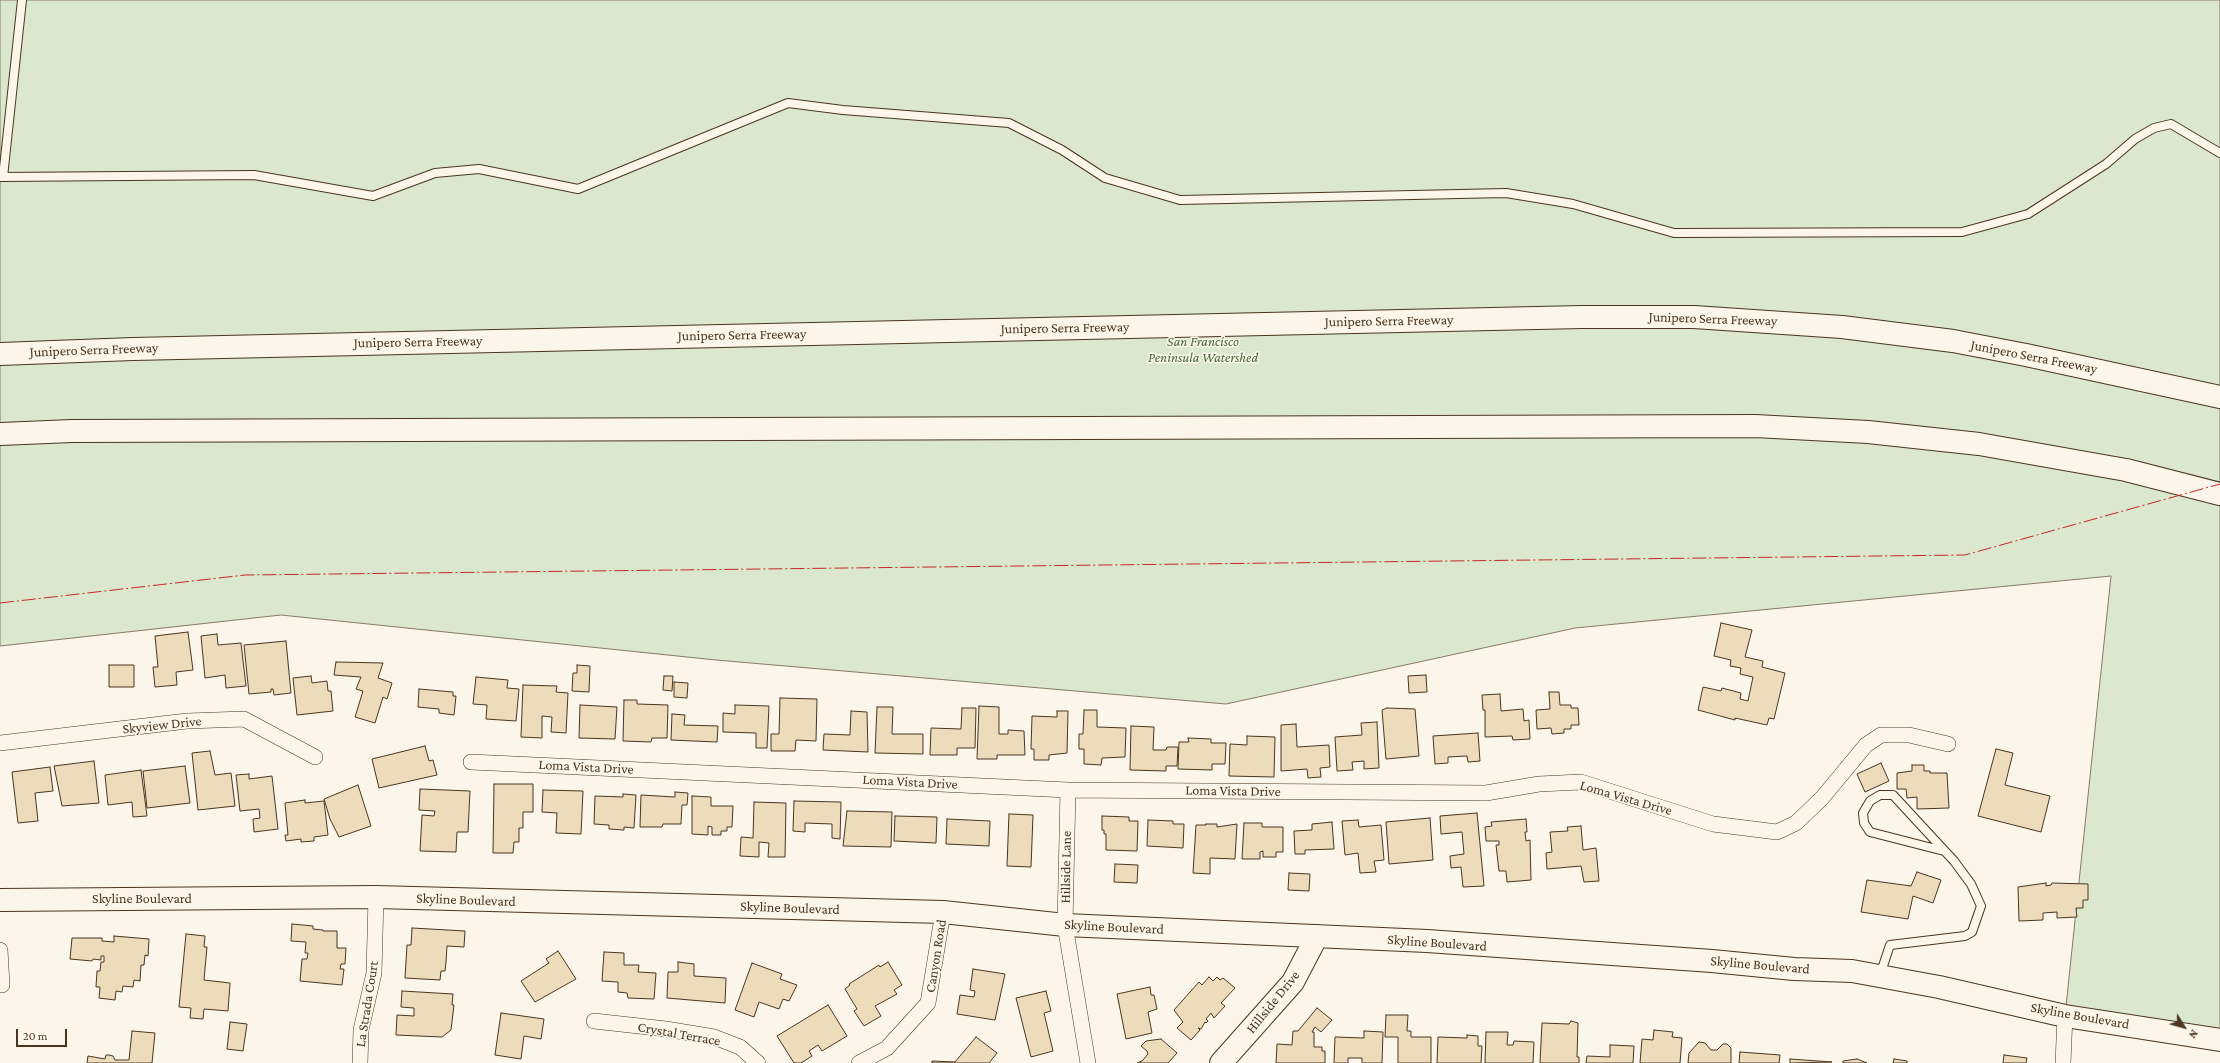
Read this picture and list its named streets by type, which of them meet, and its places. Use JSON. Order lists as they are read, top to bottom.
{
  "streets": {
    "main road": ["Junipero Serra Freeway", "Skyline Boulevard", "Hillside Drive"],
    "street": [
      "Skyview Drive",
      "Loma Vista Drive",
      "Hillside Lane",
      "Canyon Road",
      "La Strada Court",
      "Crystal Terrace"
    ]
  },
  "crossings": [
    ["Loma Vista Drive", "Hillside Lane"],
    ["Hillside Lane", "Skyline Boulevard"],
    ["Skyline Boulevard", "Canyon Road"],
    ["Skyline Boulevard", "Hillside Drive"],
    ["Skyline Boulevard", "La Strada Court"]
  ],
  "parks": ["San Francisco Peninsula Watershed"],
  "scale_bar": "20 m",
  "north": "bottom right"
}
